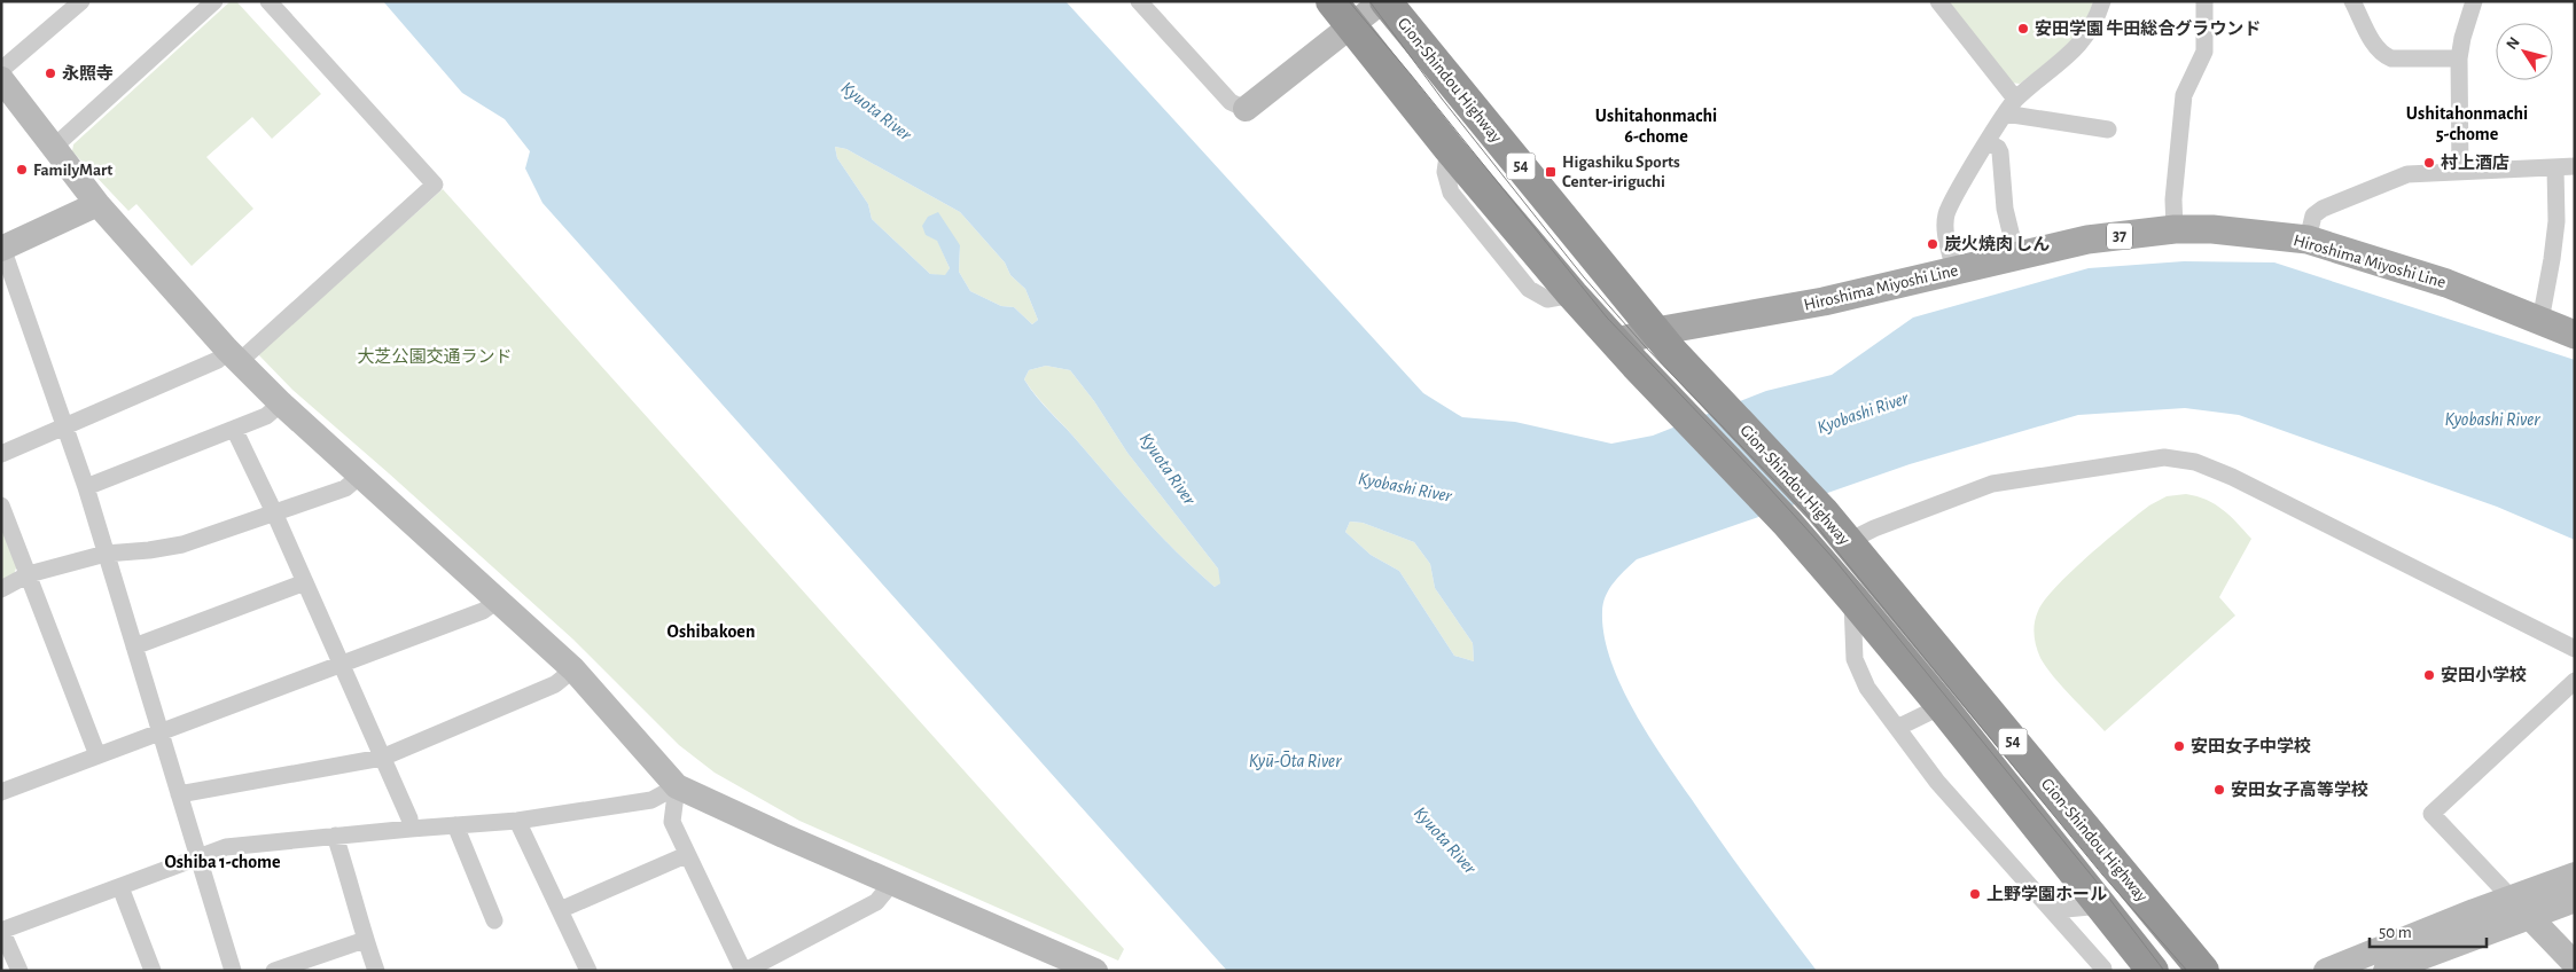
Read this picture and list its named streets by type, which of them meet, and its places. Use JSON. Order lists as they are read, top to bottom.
{
  "streets": {
    "highway": ["Gion-Shindou Highway", "54"],
    "main road": ["37", "Hiroshima Miyoshi Line"]
  },
  "crossings": [
    ["Gion-Shindou Highway", "54"],
    ["Gion-Shindou Highway", "Hiroshima Miyoshi Line"],
    ["54", "Hiroshima Miyoshi Line"]
  ],
  "districts": [
    "Ushitahonmachi 5-chome",
    "Ushitahonmachi 6-chome",
    "Oshibakoen",
    "Oshiba 1-chome"
  ],
  "water": ["Kyuota River", "Kyobashi River", "Kyū-Ōta River"],
  "parks": ["大芝公園交通ランド"],
  "places": {
    "other": [
      "安田学園 牛田総合グラウンド",
      "永照寺",
      "村上酒店",
      "FamilyMart",
      "炭火焼肉 しん",
      "安田小学校",
      "安田女子中学校",
      "安田女子高等学校",
      "上野学園ホール"
    ],
    "transit": ["Higashiku Sports Center-iriguchi"]
  },
  "scale_bar": "50 m",
  "north": "top left"
}
